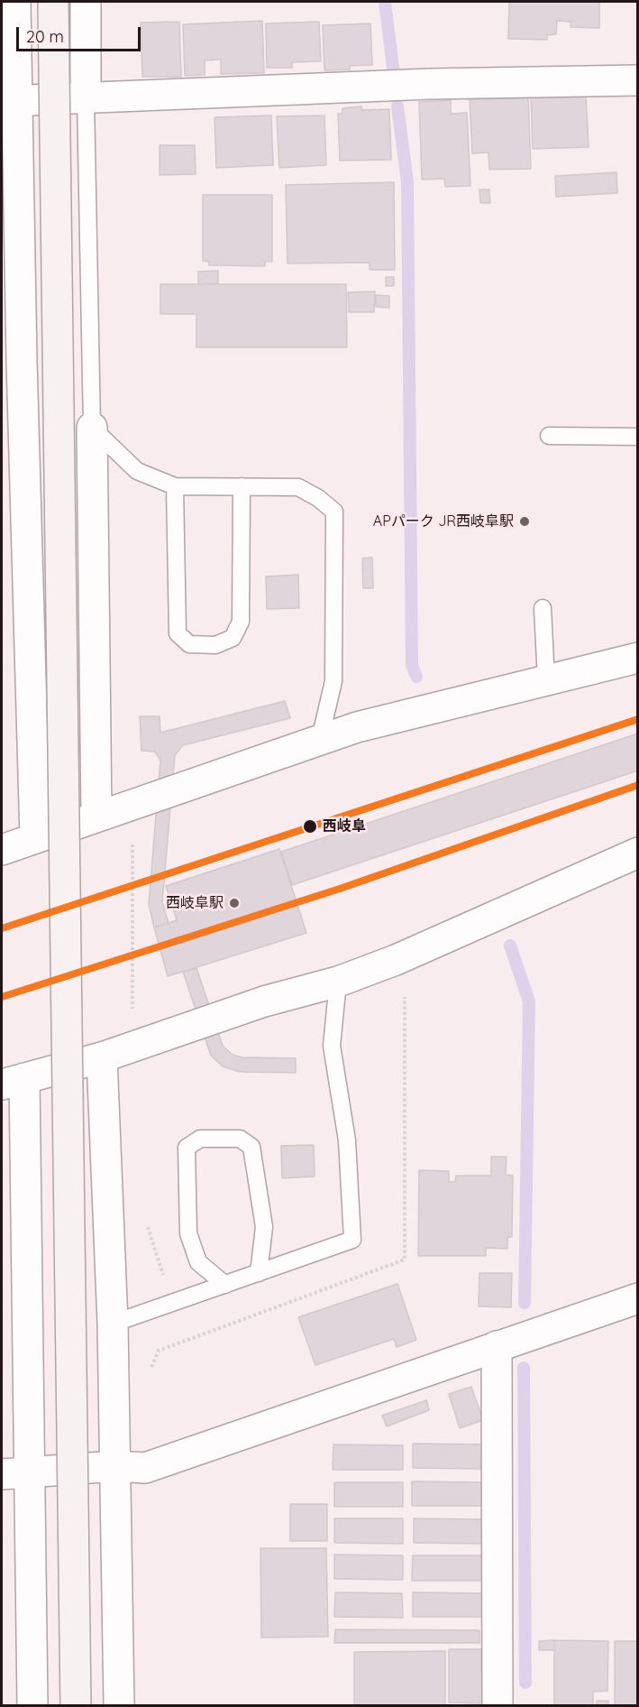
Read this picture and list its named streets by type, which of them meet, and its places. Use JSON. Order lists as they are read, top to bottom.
{
  "places": ["APパーク JR西岐阜駅", "西岐阜", "西岐阜駅"],
  "scale_bar": "20 m"
}
